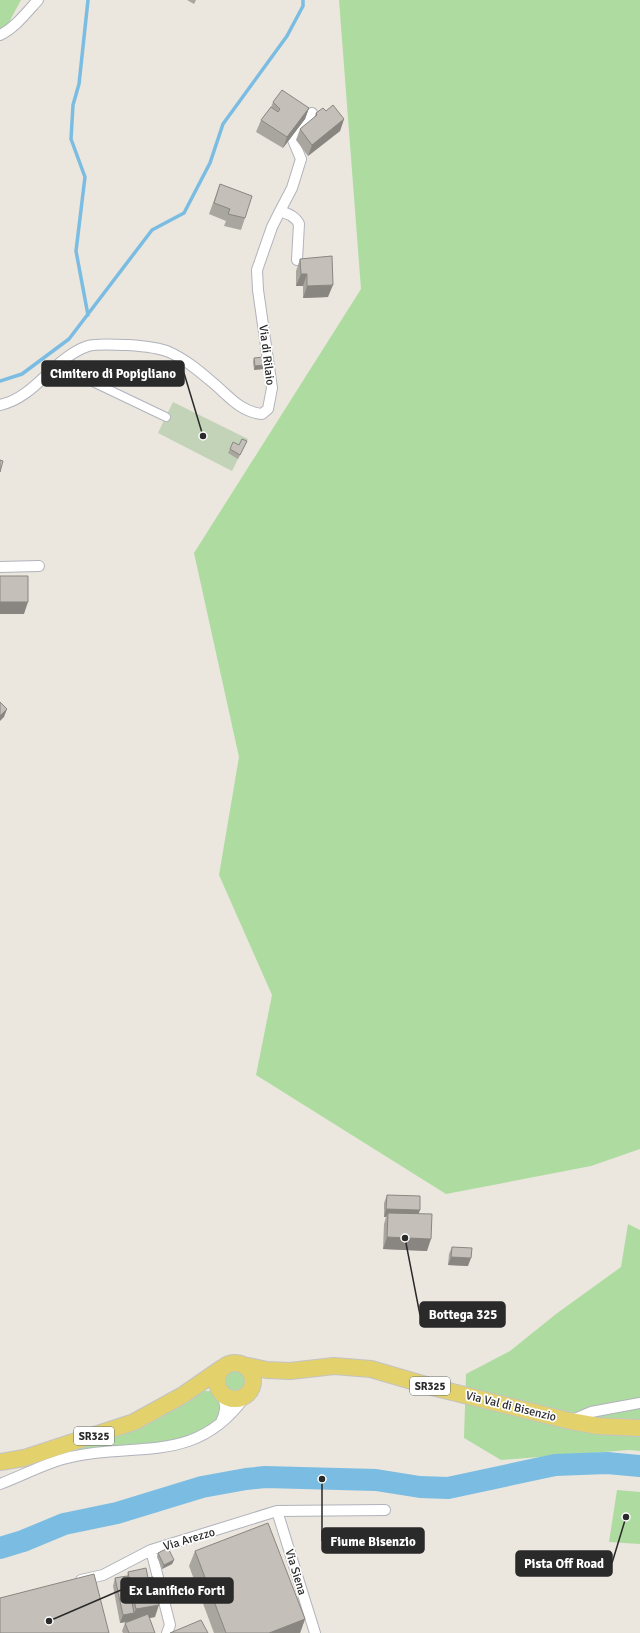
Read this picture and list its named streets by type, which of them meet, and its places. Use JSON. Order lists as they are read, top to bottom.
{
  "streets": {
    "main road": ["SR325", "Via Val di Bisenzio"],
    "street": ["Via di Rilaio", "Via Arezzo", "Via Siena"]
  },
  "crossings": [
    ["SR325", "Via Val di Bisenzio"],
    ["Via Arezzo", "Via Siena"]
  ],
  "places": [
    "Cimitero di Popigliano",
    "Bottega 325",
    "Fiume Bisenzio",
    "Pista Off Road",
    "Ex Lanificio Forti"
  ]
}
